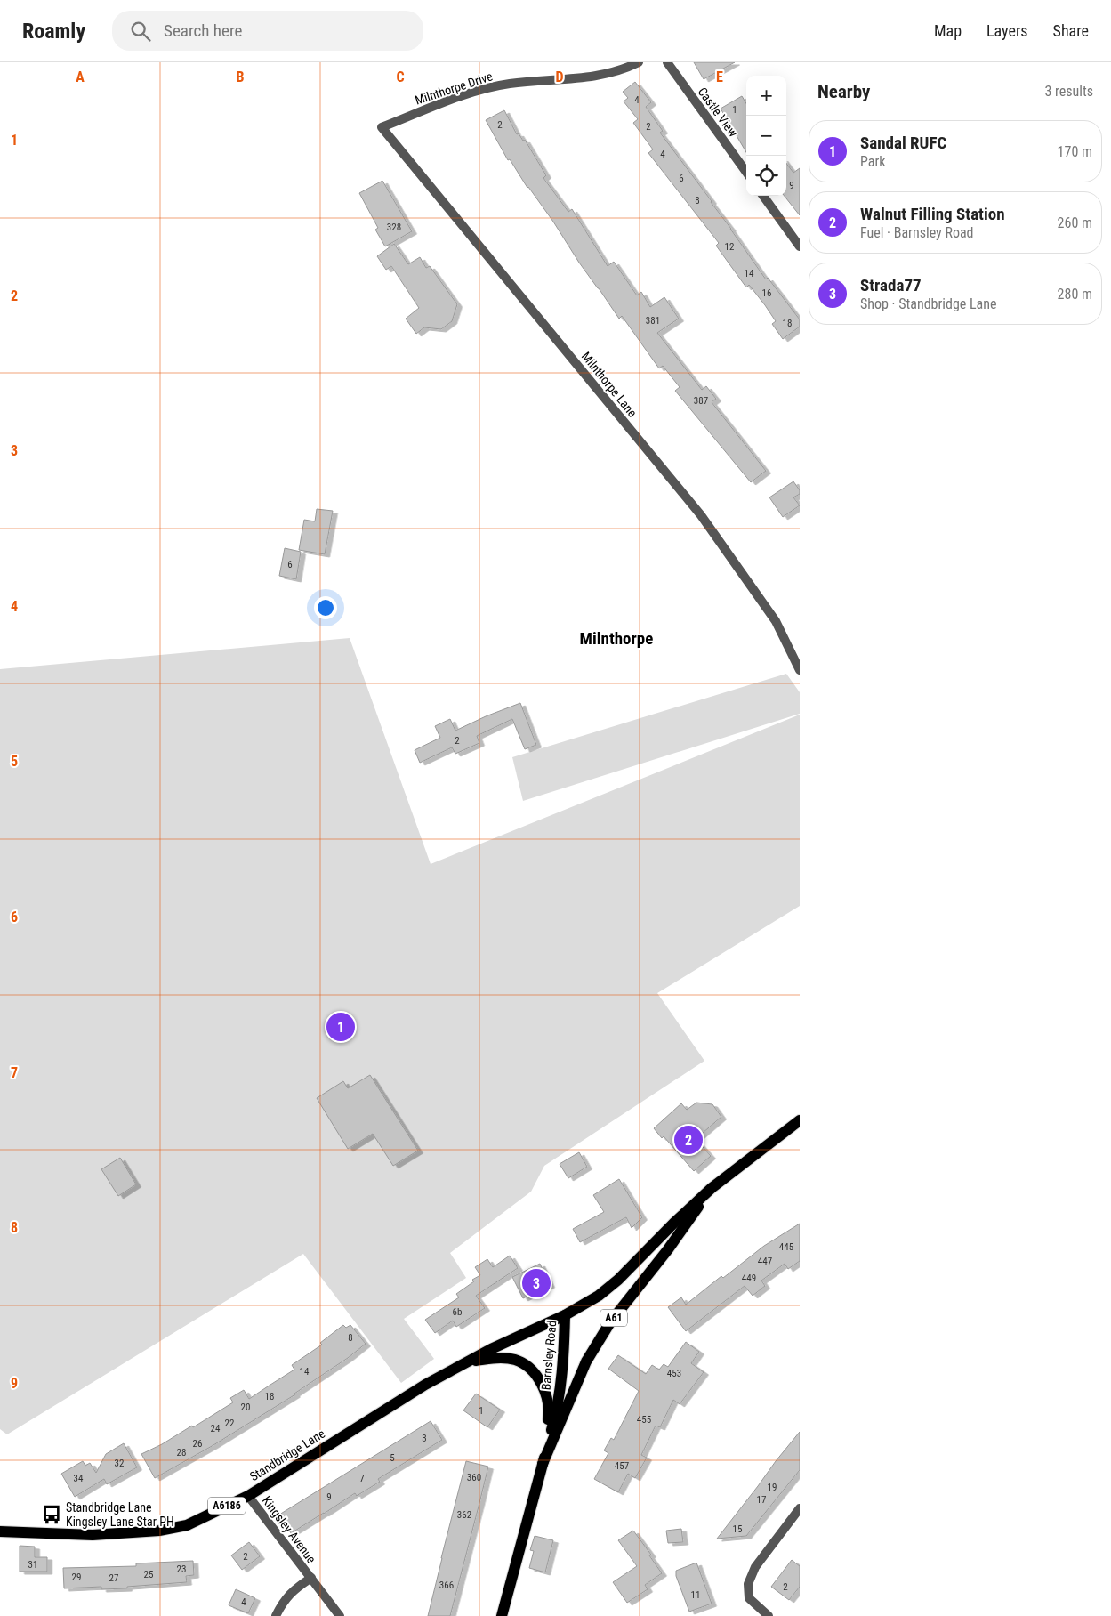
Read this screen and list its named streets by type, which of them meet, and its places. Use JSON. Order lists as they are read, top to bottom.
{
  "streets": {
    "main road": [
      "A61",
      "Barnsley Road",
      "Standbridge Lane",
      "A6186"
    ],
    "street": [
      "Milnthorpe Drive",
      "Castle View",
      "Milnthorpe Lane",
      "Kingsley Avenue"
    ]
  },
  "crossings": [
    ["Milnthorpe Drive", "Milnthorpe Lane"],
    ["A61", "Barnsley Road"],
    ["A61", "Standbridge Lane"],
    ["Barnsley Road", "Standbridge Lane"],
    ["Standbridge Lane", "Kingsley Avenue"]
  ],
  "districts": ["Milnthorpe"],
  "places": {
    "bus stop": ["Standbridge Lane Kingsley Lane Star PH"]
  },
  "house_numbers": [
    "4",
    "1",
    "2",
    "2",
    "4",
    "6",
    "9",
    "8",
    "328",
    "12",
    "14",
    "16",
    "381",
    "18",
    "387",
    "6",
    "2",
    "445",
    "447",
    "449",
    "6b",
    "8",
    "14",
    "453",
    "18",
    "20",
    "1",
    "455",
    "22",
    "24",
    "3",
    "26",
    "28",
    "5",
    "32",
    "457",
    "360",
    "34",
    "7",
    "19",
    "9",
    "17",
    "362",
    "15",
    "2",
    "31",
    "23",
    "25",
    "29",
    "27",
    "366",
    "2",
    "11",
    "4"
  ],
  "page": {
    "header": "Roamly",
    "search": "Search here",
    "nav": ["Map", "Layers", "Share"],
    "heading": ["Nearby", "3 results"],
    "map_buttons": ["+", "−"],
    "list": [
      {
        "mark": "1",
        "name": "Sandal RUFC",
        "note": "Park",
        "value": "170 m"
      },
      {
        "mark": "2",
        "name": "Walnut Filling Station",
        "note": "Fuel · Barnsley Road",
        "value": "260 m"
      },
      {
        "mark": "3",
        "name": "Strada77",
        "note": "Shop · Standbridge Lane",
        "value": "280 m"
      }
    ],
    "pins": ["1", "2", "3"]
  },
  "grid": {
    "columns": [
      "A",
      "B",
      "C",
      "D",
      "E"
    ],
    "rows": [
      "1",
      "2",
      "3",
      "4",
      "5",
      "6",
      "7",
      "8",
      "9"
    ]
  }
}
